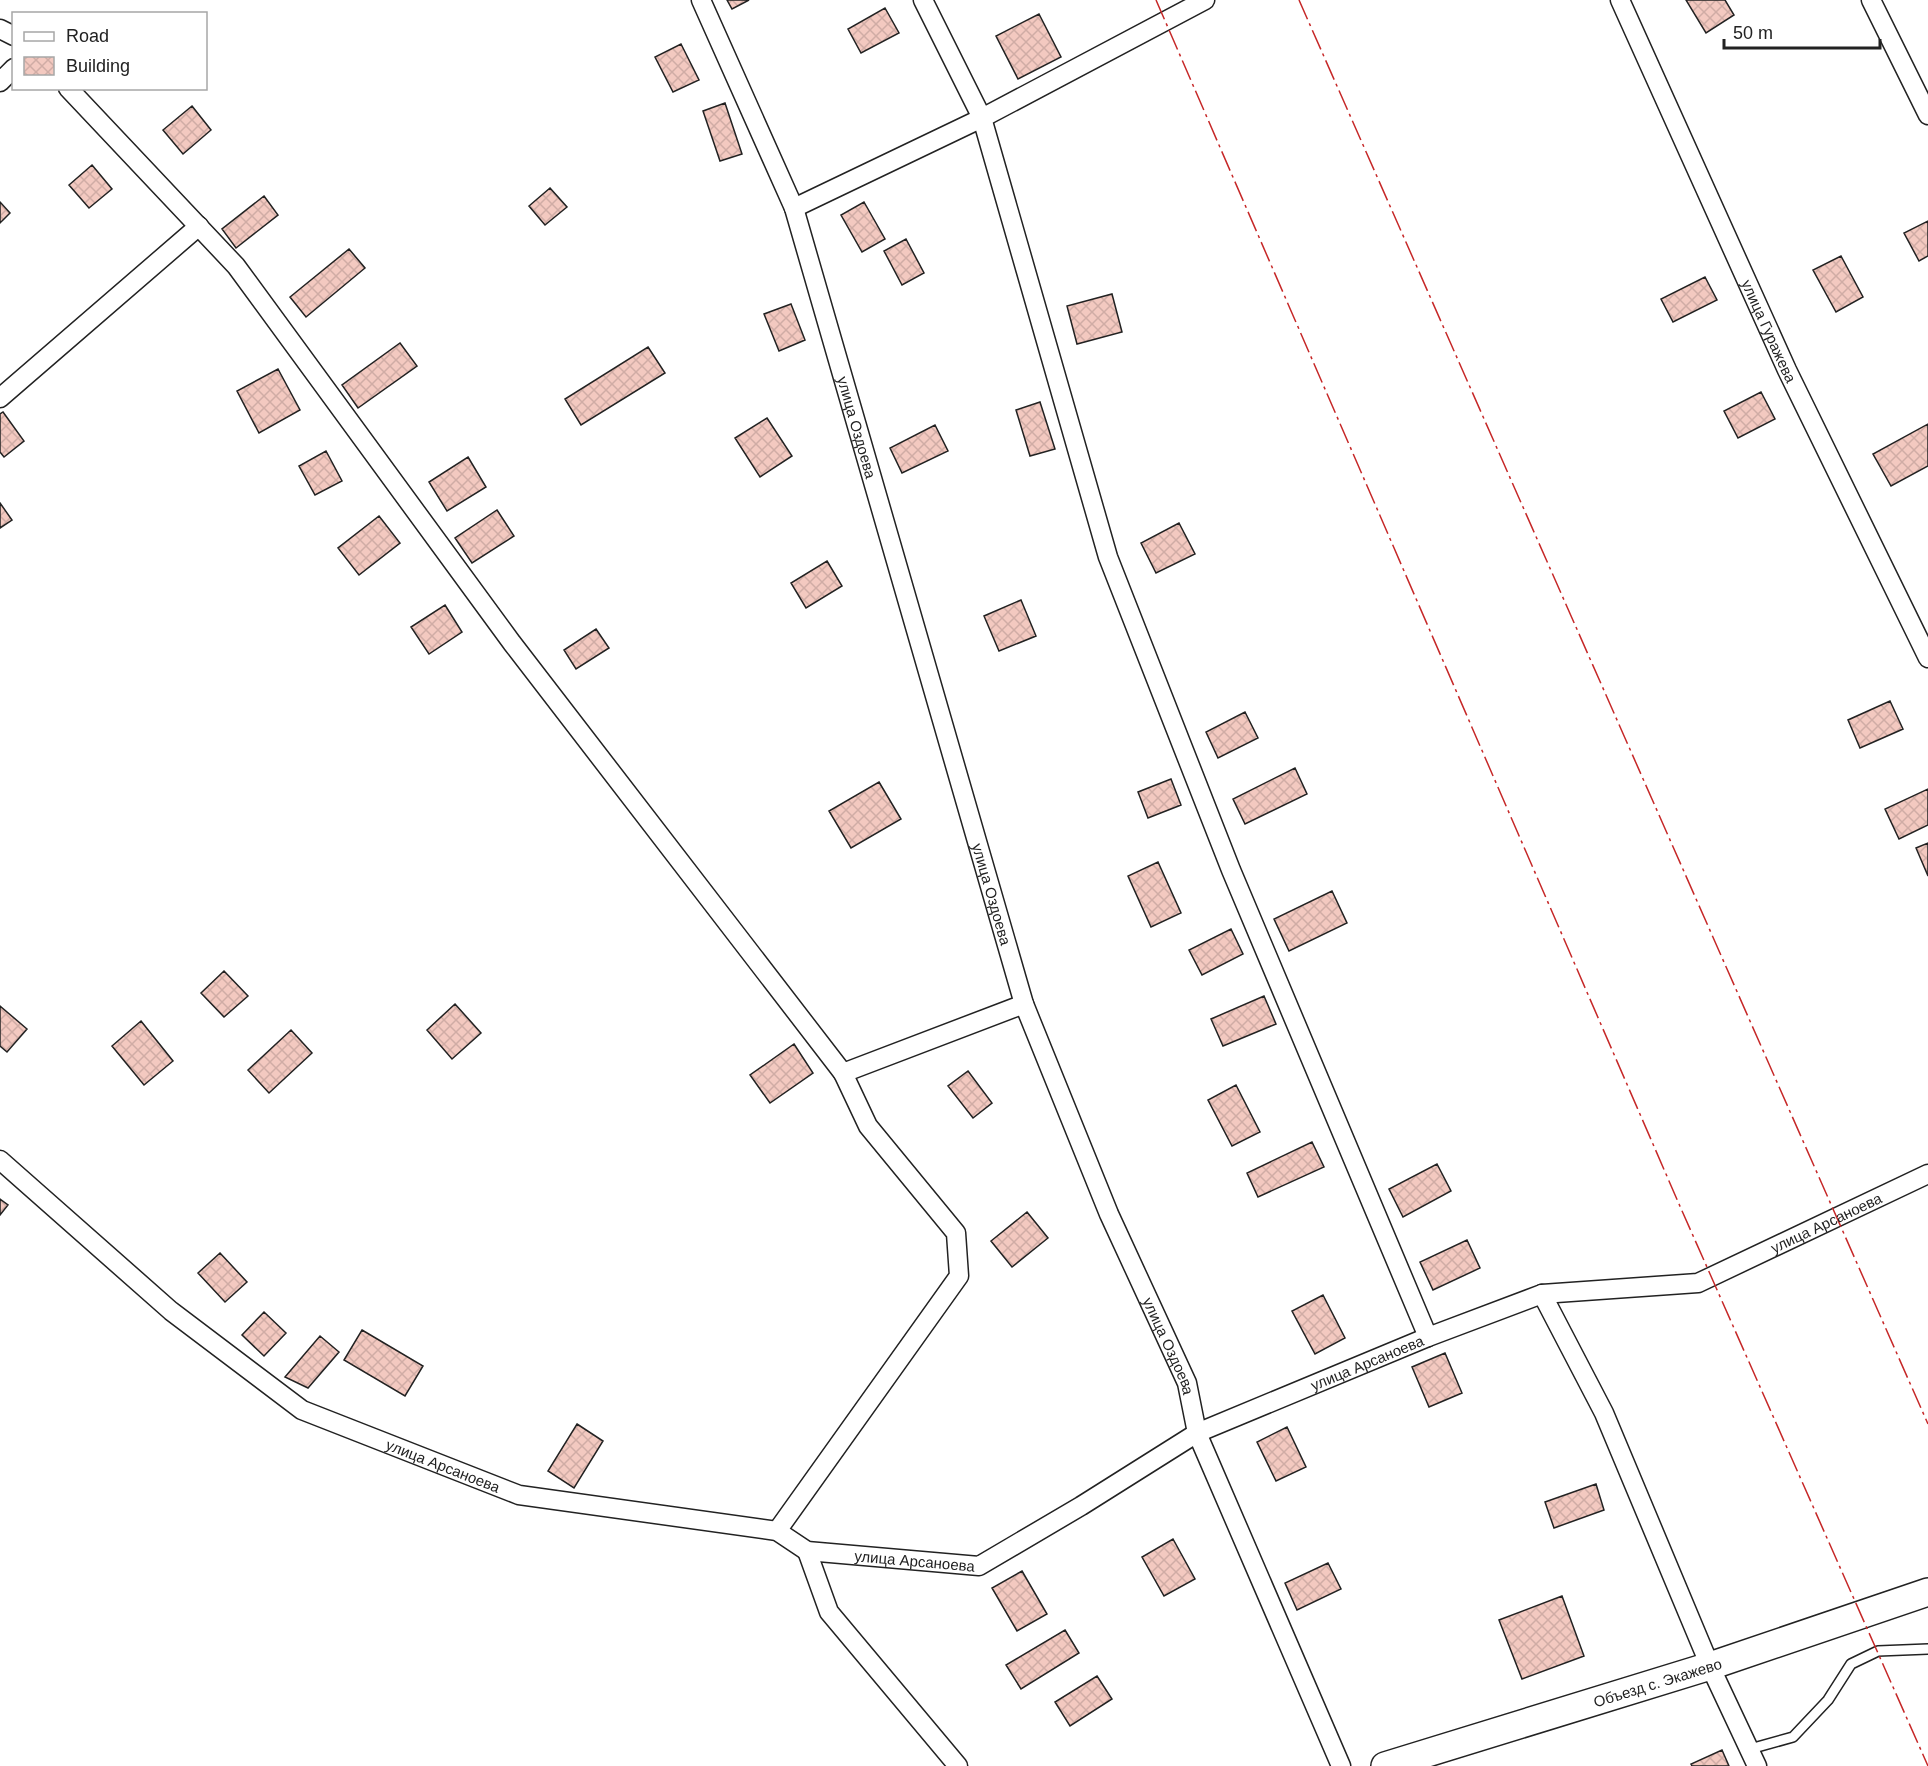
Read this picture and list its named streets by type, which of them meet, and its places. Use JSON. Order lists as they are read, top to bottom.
{
  "streets": {
    "main road": ["Объезд с. Экажево"],
    "street": ["улица Гуражева", "улица Оздоева", "улица Арсаноева"]
  },
  "crossings": [
    ["улица Оздоева", "улица Арсаноева"]
  ],
  "legend": ["Road", "Building"],
  "scale_bar": "50 m"
}
